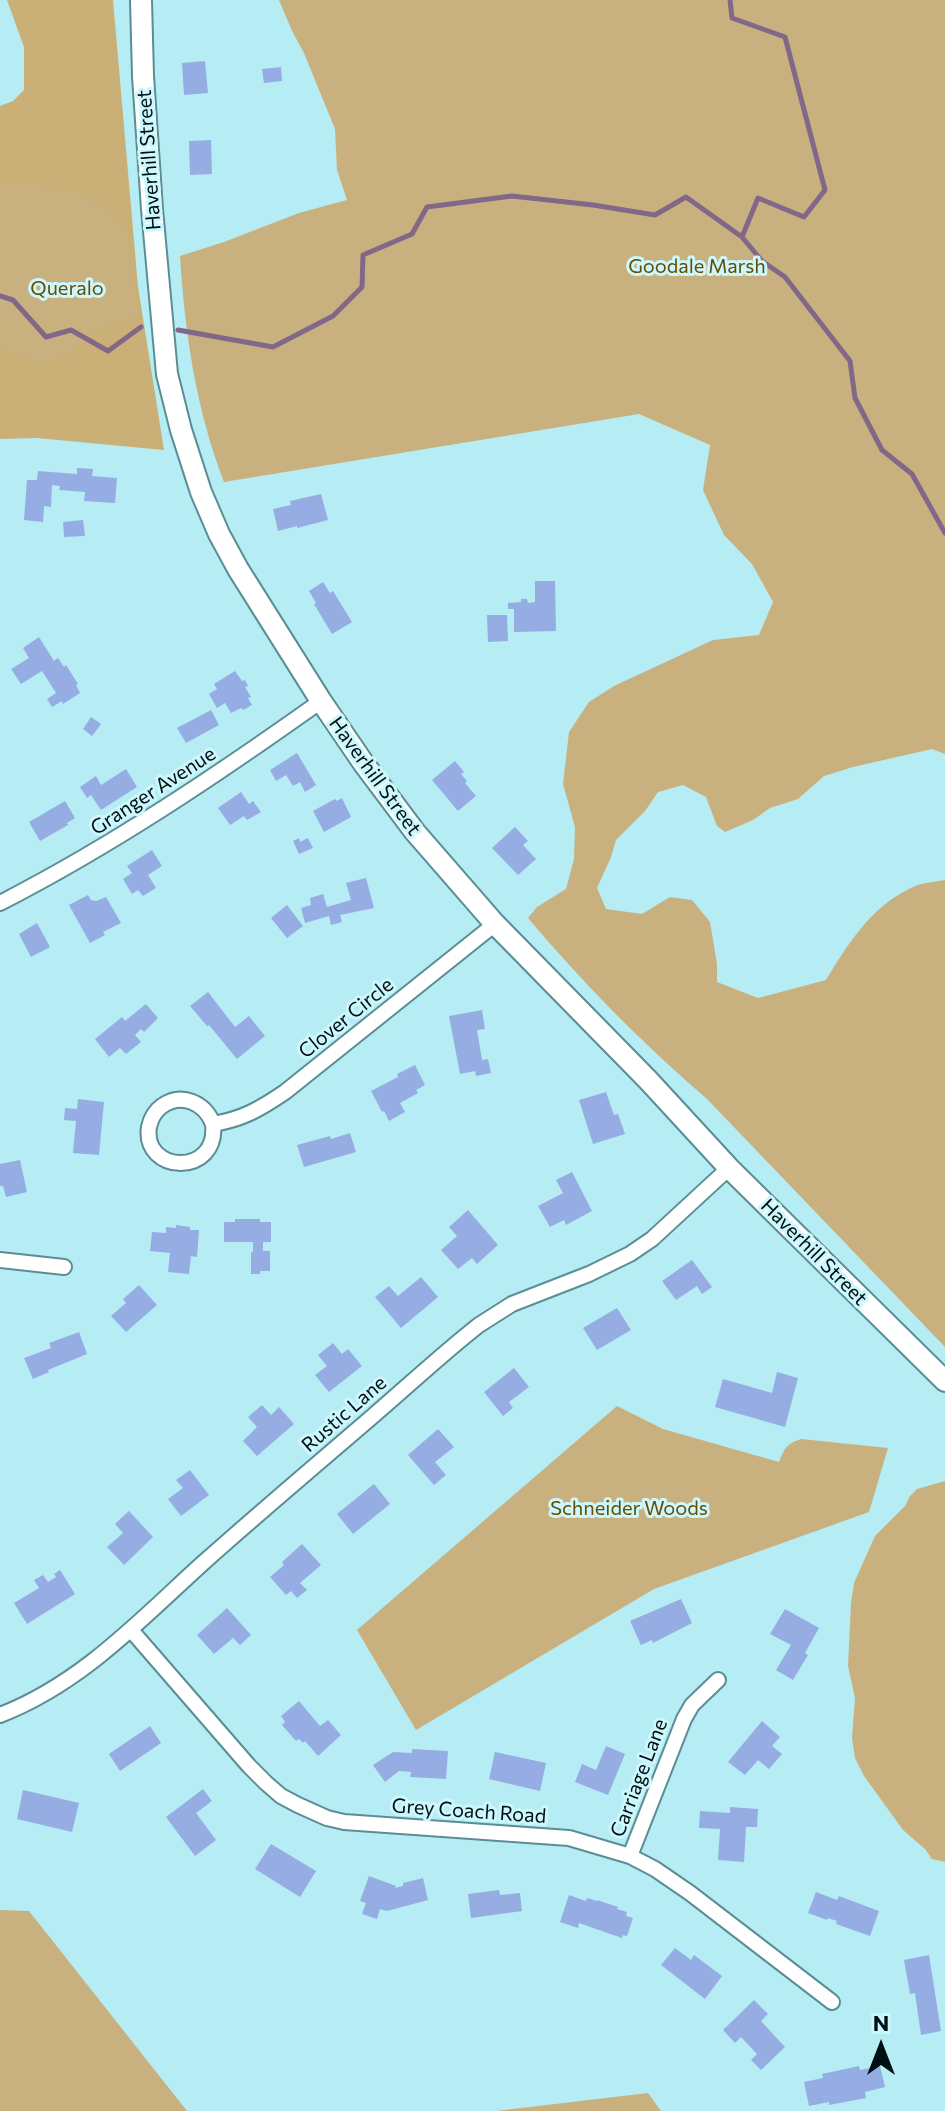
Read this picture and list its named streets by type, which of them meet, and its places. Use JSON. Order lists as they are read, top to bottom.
{
  "streets": {
    "street": [
      "Haverhill Street",
      "Granger Avenue",
      "Clover Circle",
      "Rustic Lane",
      "Carriage Lane",
      "Grey Coach Road"
    ]
  },
  "crossings": [
    ["Haverhill Street", "Granger Avenue"],
    ["Haverhill Street", "Clover Circle"],
    ["Haverhill Street", "Rustic Lane"],
    ["Rustic Lane", "Grey Coach Road"],
    ["Carriage Lane", "Grey Coach Road"]
  ],
  "parks": ["Goodale Marsh", "Queralo", "Schneider Woods"],
  "north": "top"
}
